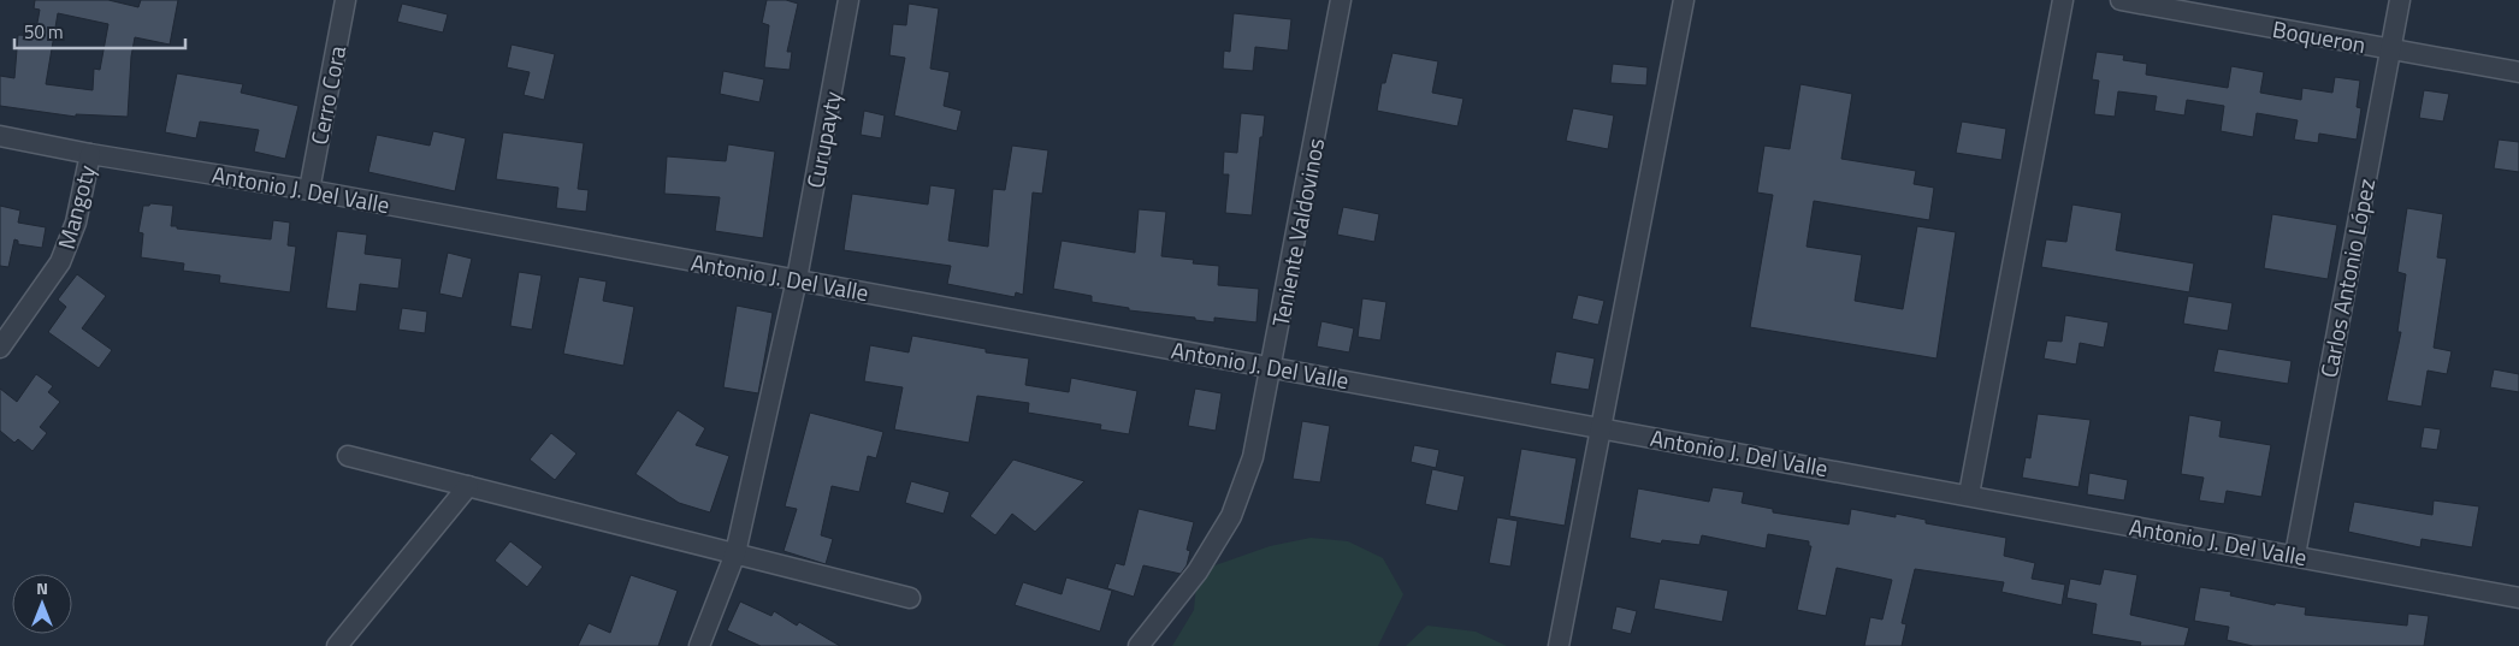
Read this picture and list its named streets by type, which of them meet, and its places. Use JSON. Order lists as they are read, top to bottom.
{
  "streets": {
    "street": [
      "Boqueron",
      "Cerro Cora",
      "Curupayty",
      "Antonio J. Del Valle",
      "Mangoty",
      "Teniente Valdovinos",
      "Carlos Antonio López"
    ]
  },
  "crossings": [
    ["Boqueron", "Carlos Antonio López"],
    ["Cerro Cora", "Antonio J. Del Valle"],
    ["Curupayty", "Antonio J. Del Valle"],
    ["Antonio J. Del Valle", "Mangoty"],
    ["Antonio J. Del Valle", "Teniente Valdovinos"],
    ["Antonio J. Del Valle", "Carlos Antonio López"]
  ],
  "scale_bar": "50 m",
  "north": "top"
}
